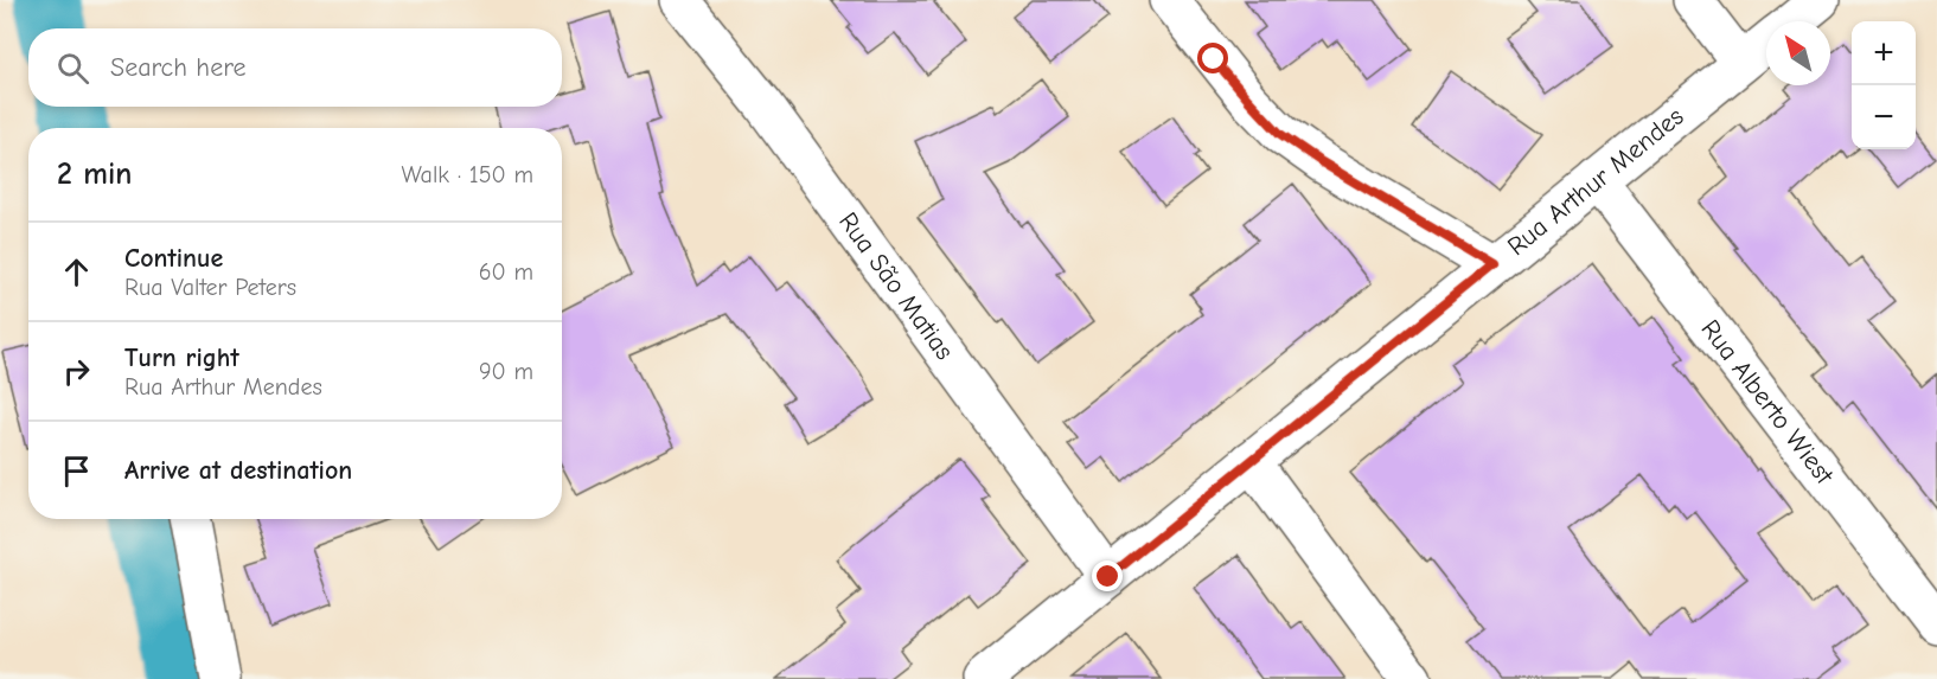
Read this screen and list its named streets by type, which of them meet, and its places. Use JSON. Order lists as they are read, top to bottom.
{
  "streets": {
    "street": ["Rua Arthur Mendes", "Rua São Matias", "Rua Alberto Wiest"]
  },
  "crossings": [
    ["Rua Arthur Mendes", "Rua São Matias"],
    ["Rua Arthur Mendes", "Rua Alberto Wiest"]
  ],
  "north": "top left",
  "page": {
    "map_buttons": ["+", "−"],
    "search": "Search here",
    "heading": ["2 min", "Walk · 150 m"],
    "list": [
      ["Continue", "Rua Valter Peters", "60 m"],
      ["Turn right", "Rua Arthur Mendes", "90 m"],
      "Arrive at destination"
    ]
  }
}
